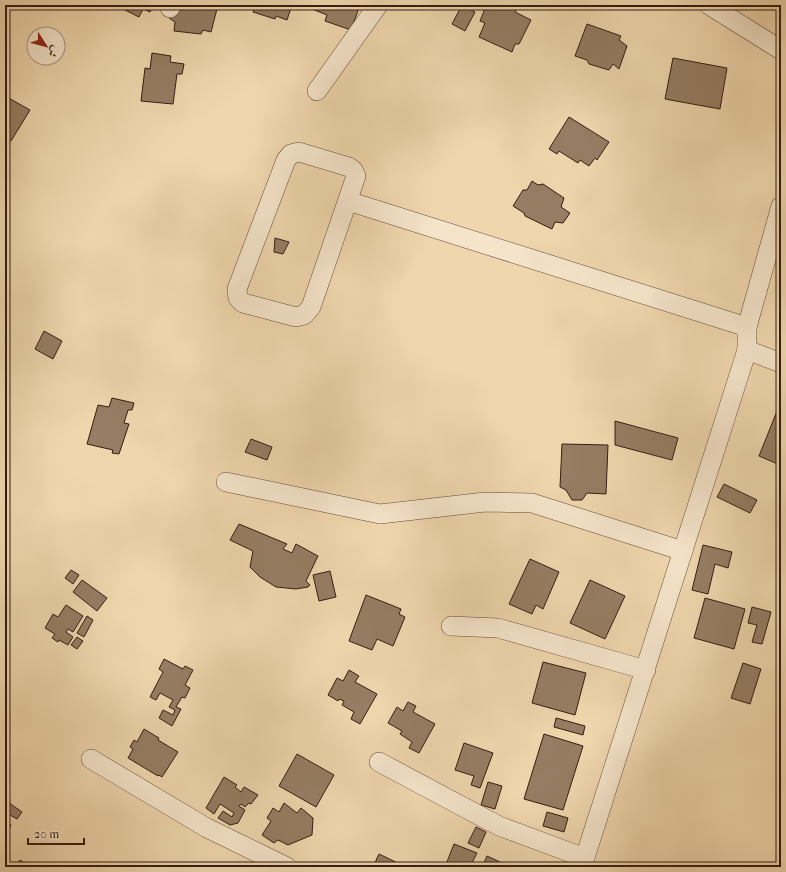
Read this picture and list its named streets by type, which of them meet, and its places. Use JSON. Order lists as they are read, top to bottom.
{
  "scale_bar": "20 m",
  "north": "bottom right"
}
